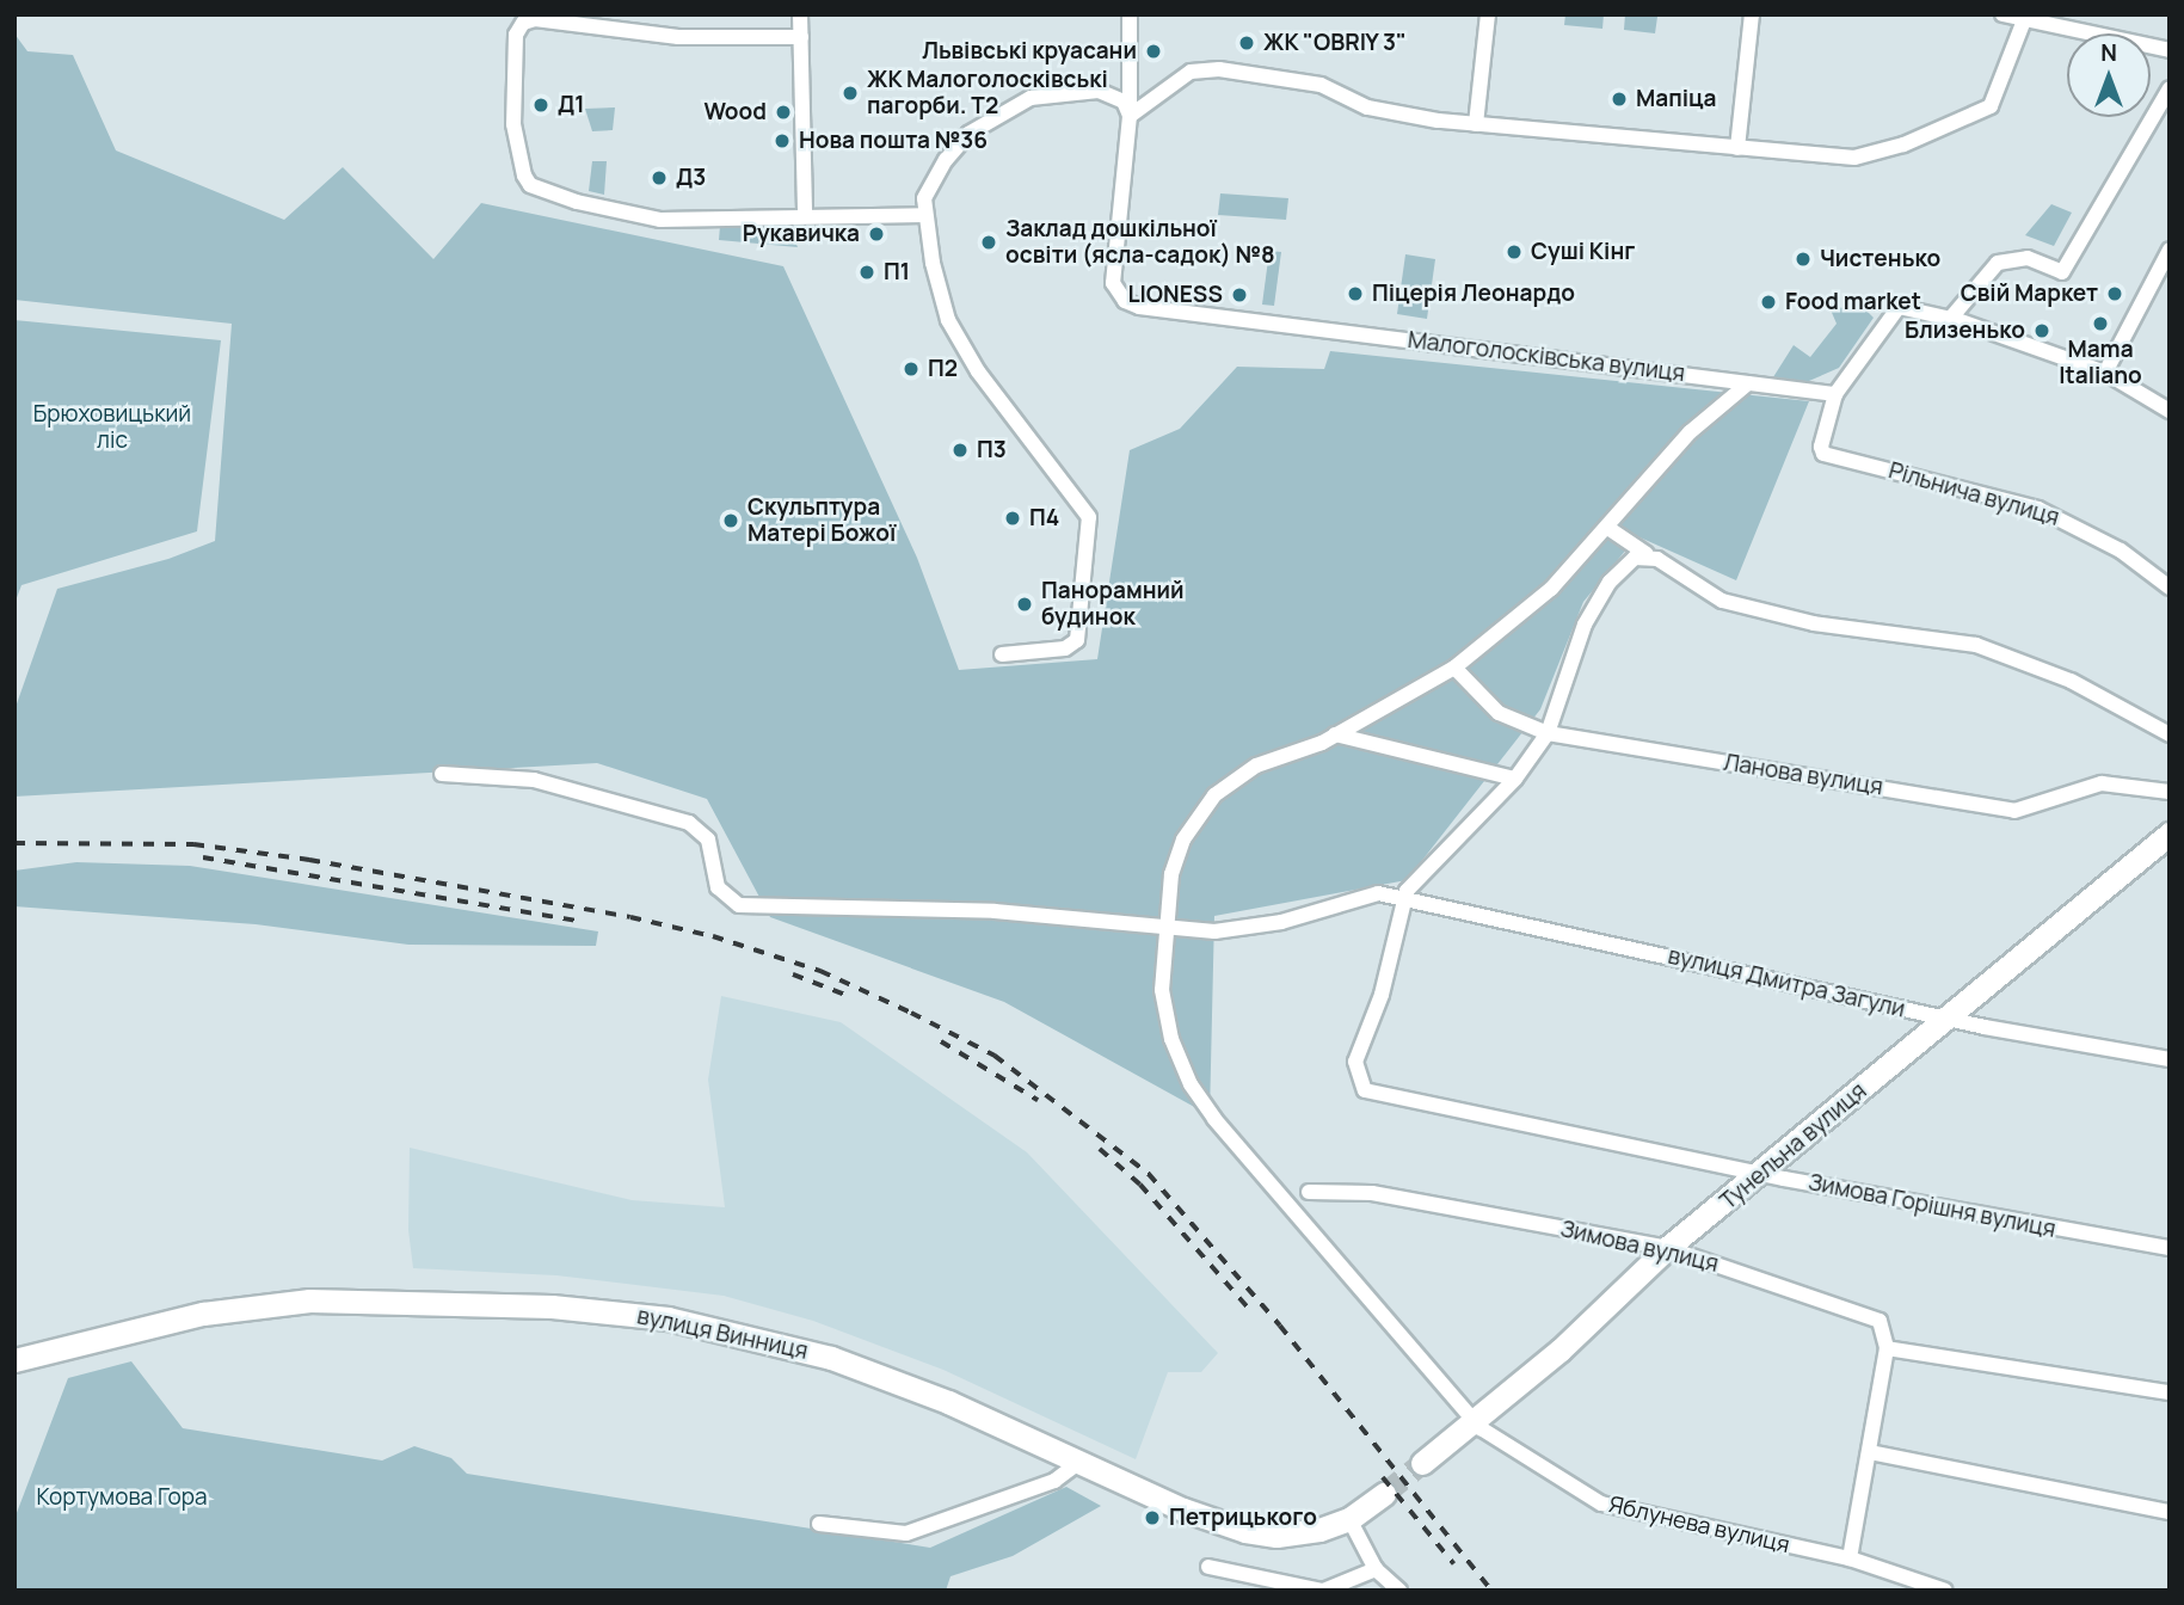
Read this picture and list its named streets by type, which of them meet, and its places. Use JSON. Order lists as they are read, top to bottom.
{
  "streets": {
    "main road": ["Тунельна вулиця", "вулиця Винниця"],
    "street": [
      "Малоголосківська вулиця",
      "Рільнича вулиця",
      "Ланова вулиця",
      "вулиця Дмитра Загули",
      "Зимова Горішня вулиця",
      "Зимова вулиця",
      "Яблунева вулиця"
    ]
  },
  "crossings": [
    ["Малоголосківська вулиця", "Рільнича вулиця"],
    ["Малоголосківська вулиця", "Яблунева вулиця"],
    ["Ланова вулиця", "Яблунева вулиця"],
    ["вулиця Дмитра Загули", "Тунельна вулиця"],
    ["вулиця Дмитра Загули", "Зимова Горішня вулиця"],
    ["Тунельна вулиця", "Зимова Горішня вулиця"],
    ["Тунельна вулиця", "Зимова вулиця"],
    ["Тунельна вулиця", "Яблунева вулиця"]
  ],
  "parks": ["Брюховицький ліс", "Кортумова Гора"],
  "places": [
    "ЖК \"OBRIY 3\"",
    "Львівські круасани",
    "ЖК Малоголосківські пагорби. Т2",
    "Мапіца",
    "Д1",
    "Wood",
    "Нова пошта №36",
    "Д3",
    "Рукавичка",
    "Заклад дошкільної освіти (ясла-садок) №8",
    "Суші Кінг",
    "Чистенько",
    "П1",
    "Піцерія Леонардо",
    "Свій Маркет",
    "LIONESS",
    "Food market",
    "Mama Italiano",
    "Близенько",
    "П2",
    "П3",
    "П4",
    "Скульптура Матері Божої",
    "Панорамний будинок",
    "Петрицького"
  ],
  "north": "top"
}
